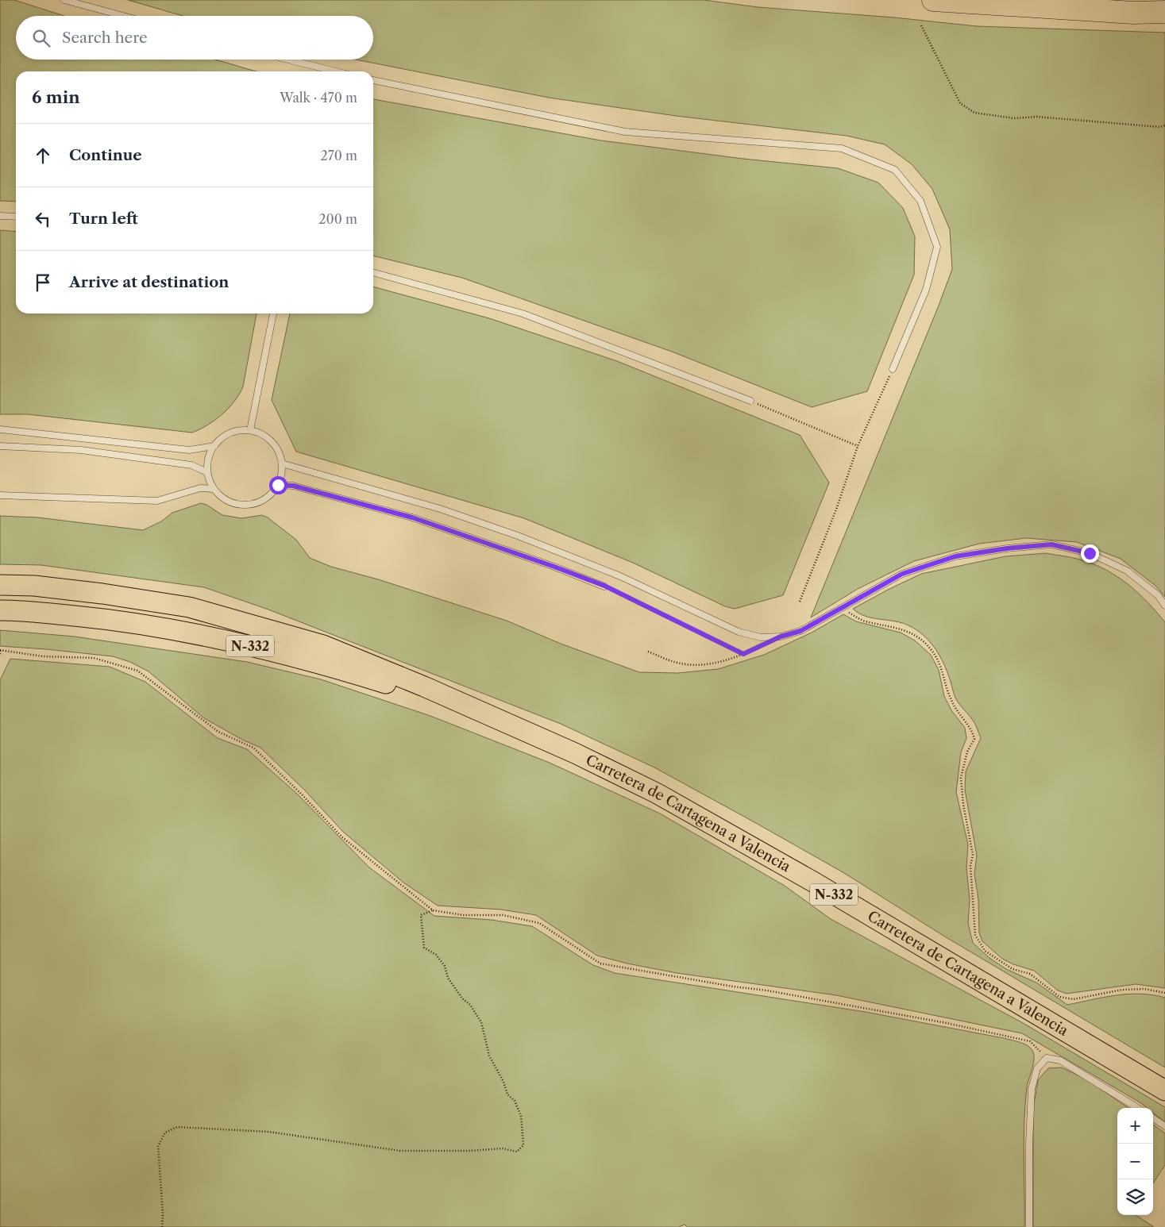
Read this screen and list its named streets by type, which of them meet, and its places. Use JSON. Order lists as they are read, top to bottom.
{
  "streets": {
    "highway": ["N-332", "Carretera de Cartagena a Valencia"]
  },
  "page": {
    "search": "Search here",
    "heading": ["6 min", "Walk · 470 m"],
    "list": [
      ["Continue", "270 m"],
      ["Turn left", "200 m"],
      "Arrive at destination"
    ],
    "map_buttons": ["+", "−"]
  }
}
